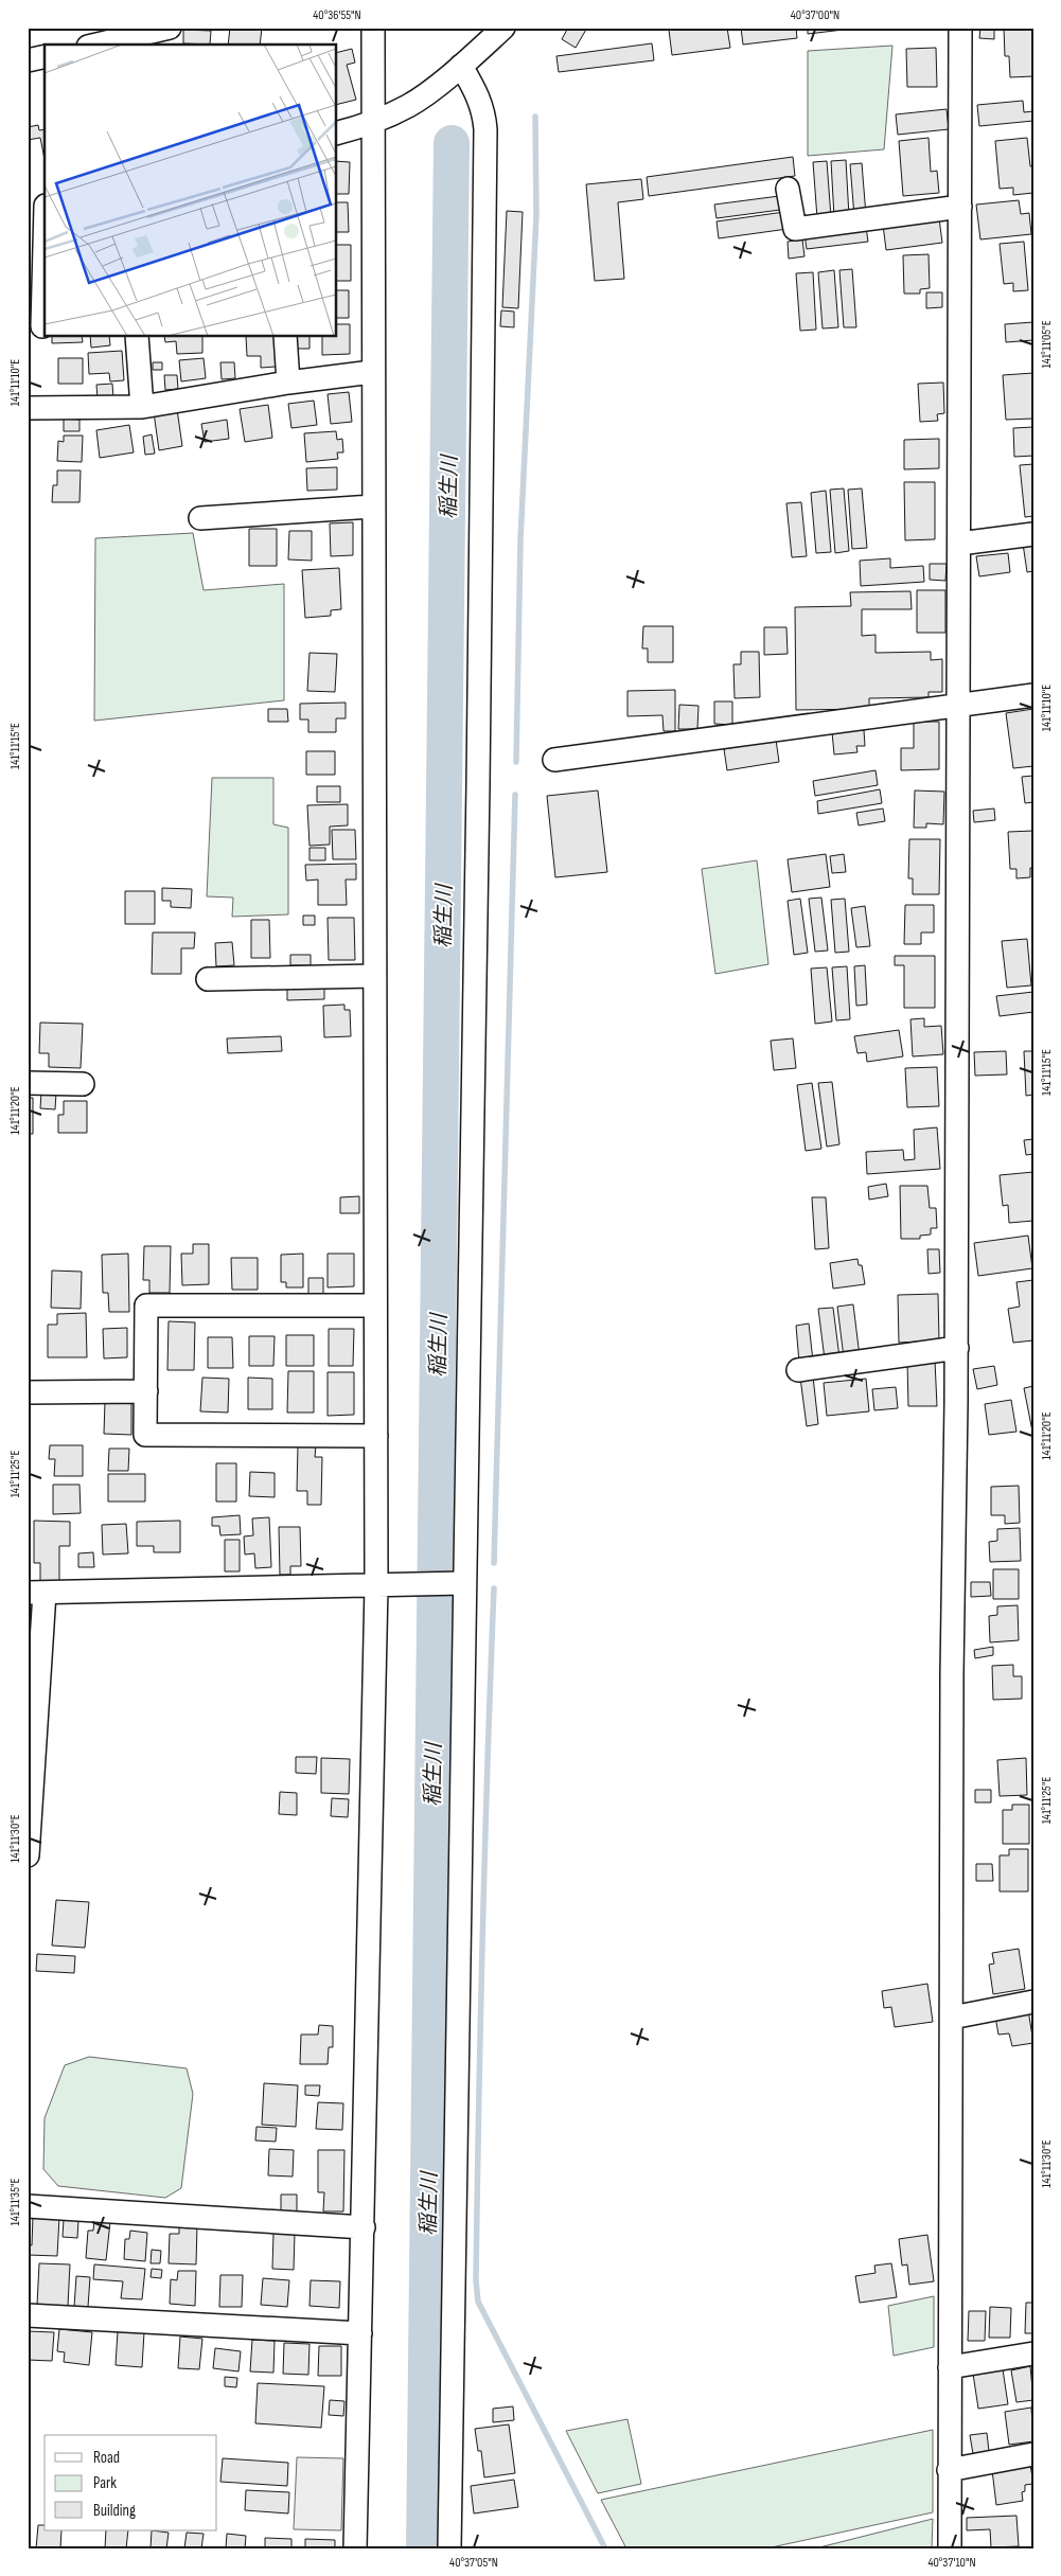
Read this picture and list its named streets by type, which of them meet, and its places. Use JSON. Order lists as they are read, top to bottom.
{
  "water": ["稲生川"],
  "legend": ["Road", "Park", "Building"],
  "coordinates": [
    "40°36'55\"N",
    "40°37'00\"N",
    "141°11'05\"E",
    "141°11'10\"E",
    "141°11'15\"E",
    "141°11'20\"E",
    "141°11'25\"E",
    "141°11'30\"E",
    "141°11'35\"E",
    "40°37'05\"N",
    "40°37'10\"N"
  ]
}
